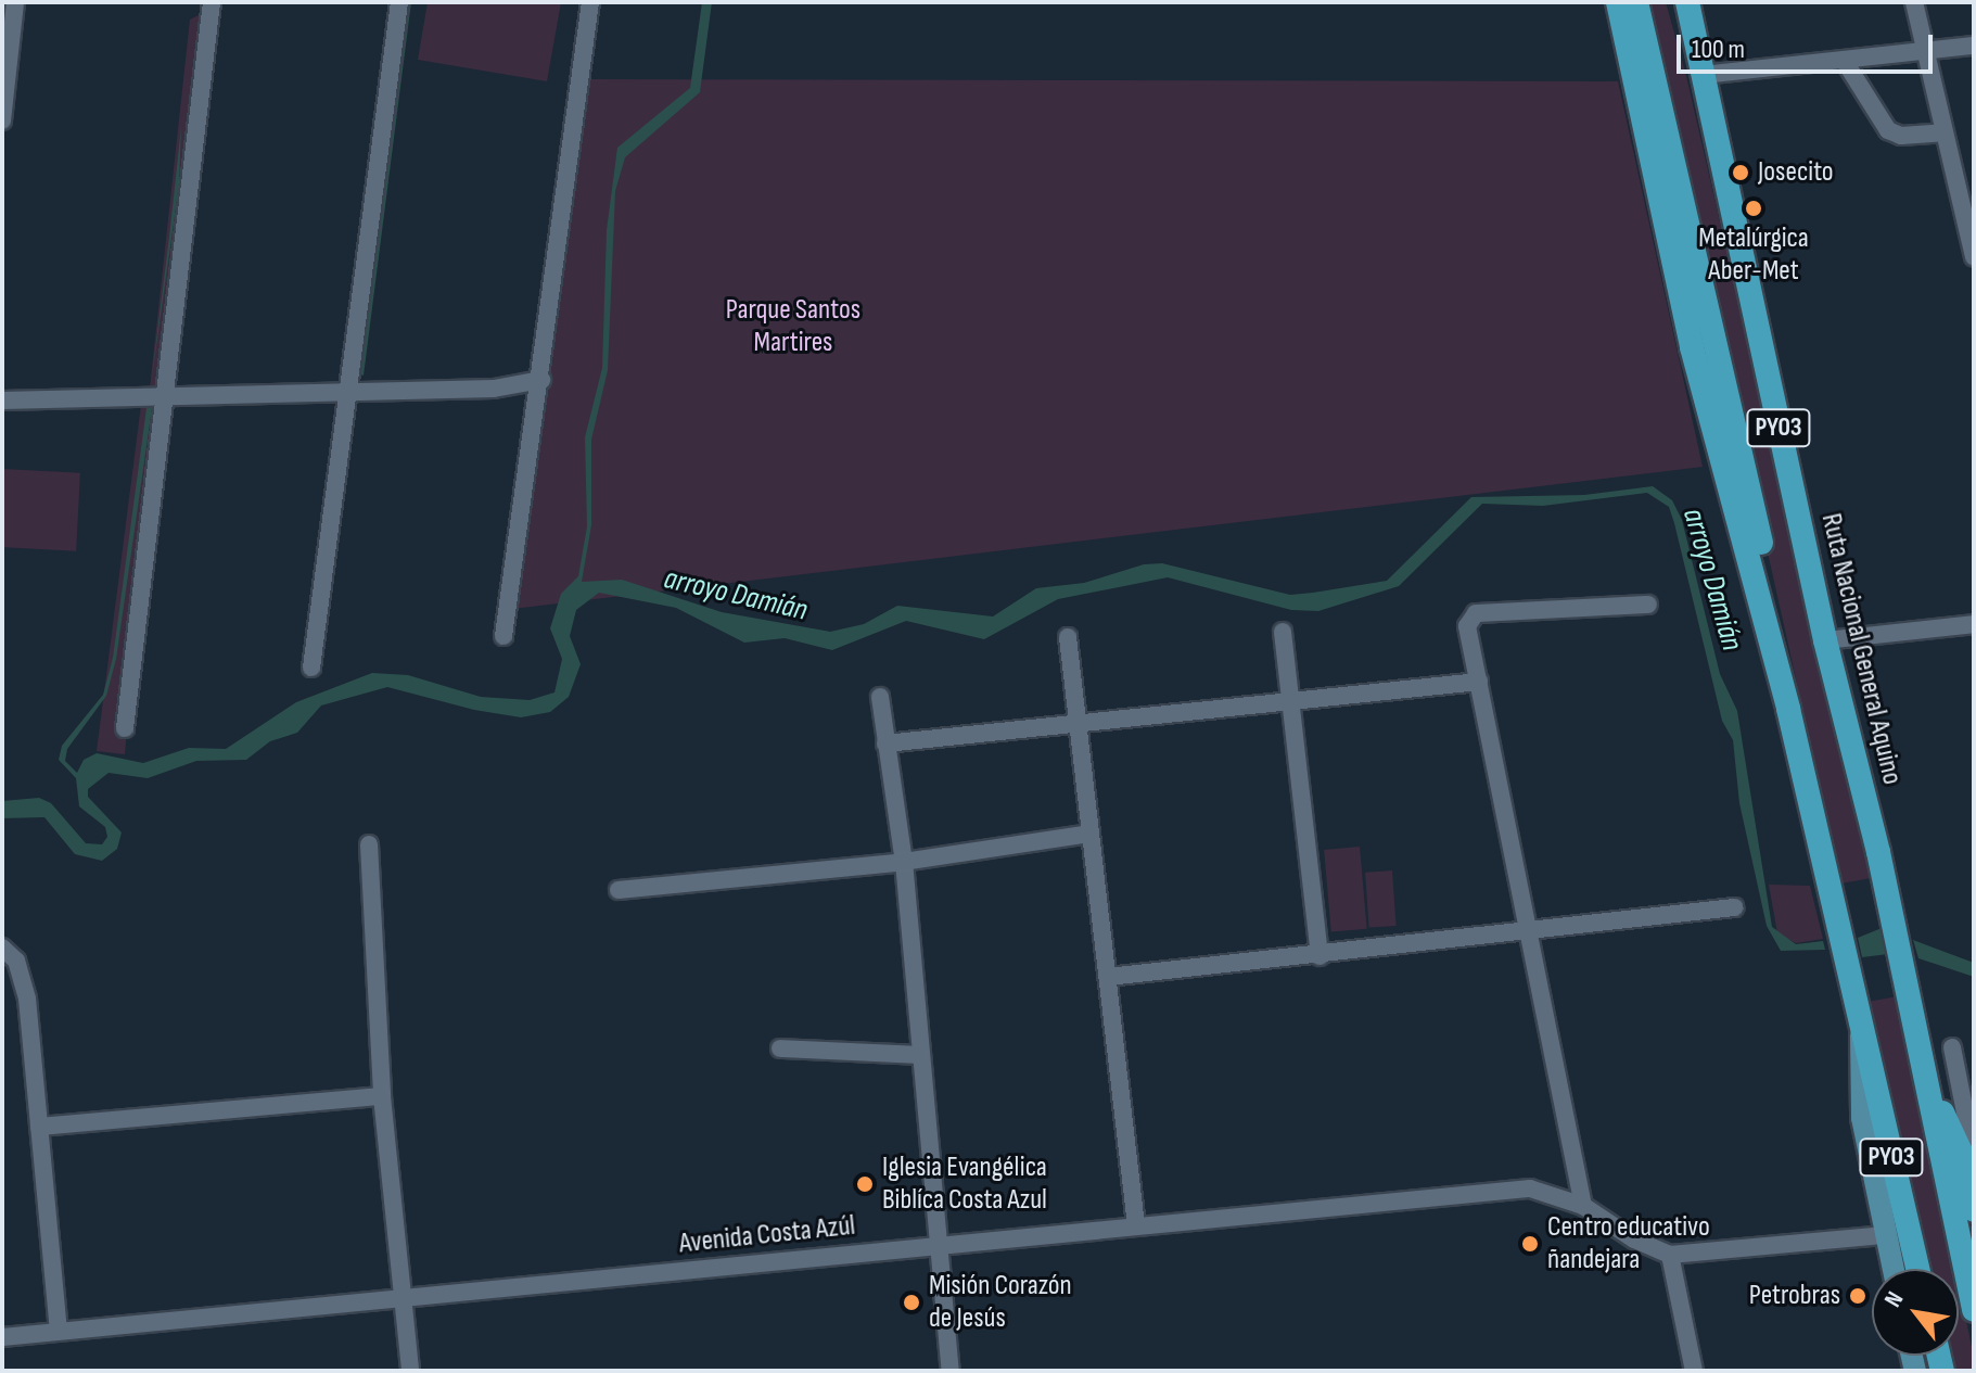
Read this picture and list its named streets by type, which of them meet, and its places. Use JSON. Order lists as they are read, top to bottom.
{
  "streets": {
    "highway": ["PY03", "Ruta Nacional General Aquino"],
    "street": ["Avenida Costa Azúl"]
  },
  "crossings": [
    ["PY03", "Ruta Nacional General Aquino"],
    ["PY03", "Avenida Costa Azúl"]
  ],
  "water": ["arroyo Damián"],
  "parks": ["Parque Santos Martires"],
  "places": [
    "Josecito",
    "Metalúrgica Aber-Met",
    "Iglesia Evangélica Biblíca Costa Azul",
    "Centro educativo ñandejara",
    "Petrobras",
    "Misión Corazón de Jesús"
  ],
  "scale_bar": "100 m",
  "north": "top left"
}
